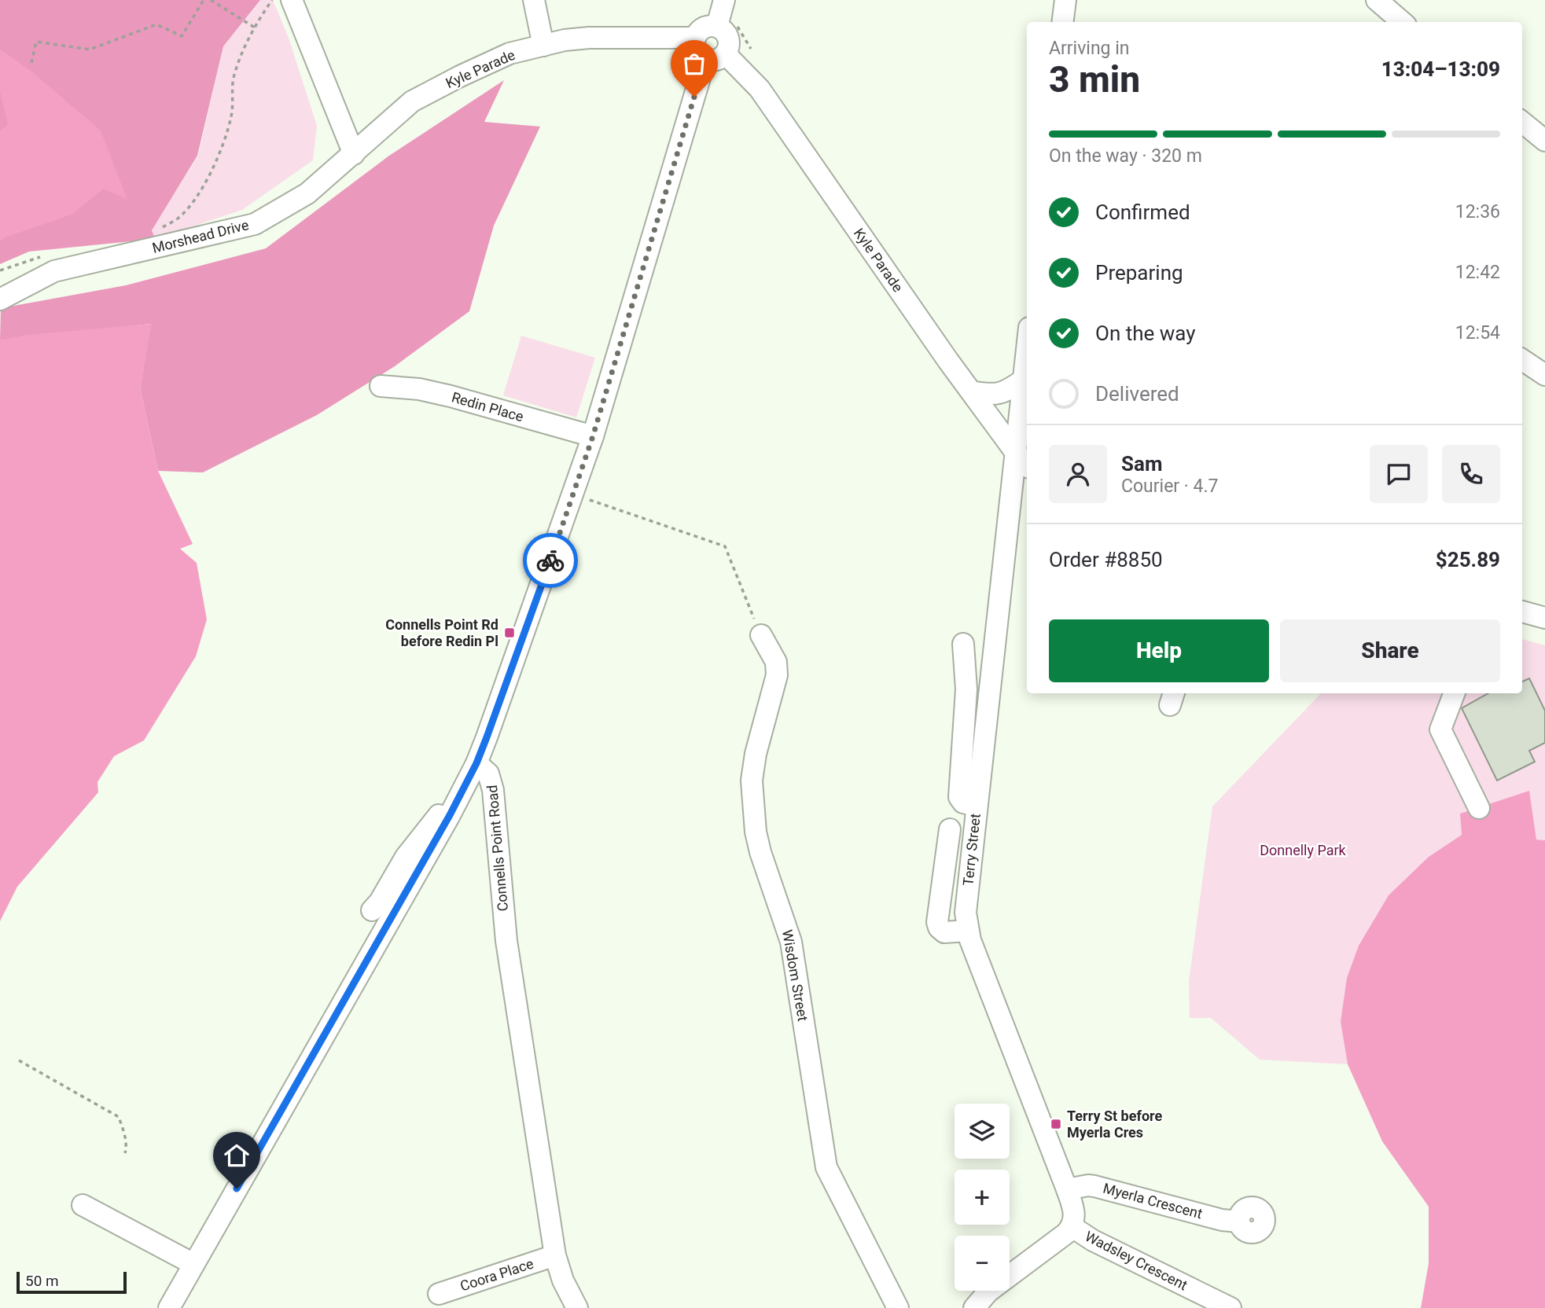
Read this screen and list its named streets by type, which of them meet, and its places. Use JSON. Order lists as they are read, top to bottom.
{
  "streets": {
    "street": [
      "Kyle Parade",
      "Morshead Drive",
      "Redin Place",
      "Connells Point Road",
      "Terry Street",
      "Wisdom Street",
      "Myerla Crescent",
      "Wadsley Crescent",
      "Coora Place"
    ]
  },
  "crossings": [
    ["Kyle Parade", "Morshead Drive"],
    ["Kyle Parade", "Terry Street"],
    ["Connells Point Road", "Coora Place"],
    ["Terry Street", "Myerla Crescent"],
    ["Terry Street", "Wadsley Crescent"]
  ],
  "parks": ["Donnelly Park"],
  "places": {
    "transit": ["Connells Point Rd before Redin Pl", "Terry St before Myerla Cres"]
  },
  "scale_bar": "50 m",
  "page": {
    "heading": ["3 min", "Arriving in", "13:04–13:09"],
    "panel": [
      "Sam",
      "Courier · 4.7",
      "Order #8850",
      "$25.89"
    ],
    "bar": "On the way · 320 m",
    "list": [
      ["Confirmed", "12:36"],
      ["Preparing", "12:42"],
      ["On the way", "12:54"],
      "Delivered"
    ],
    "buttons": ["Help", "Share"],
    "map_buttons": ["+", "−"],
    "scale": "50 m"
  }
}
